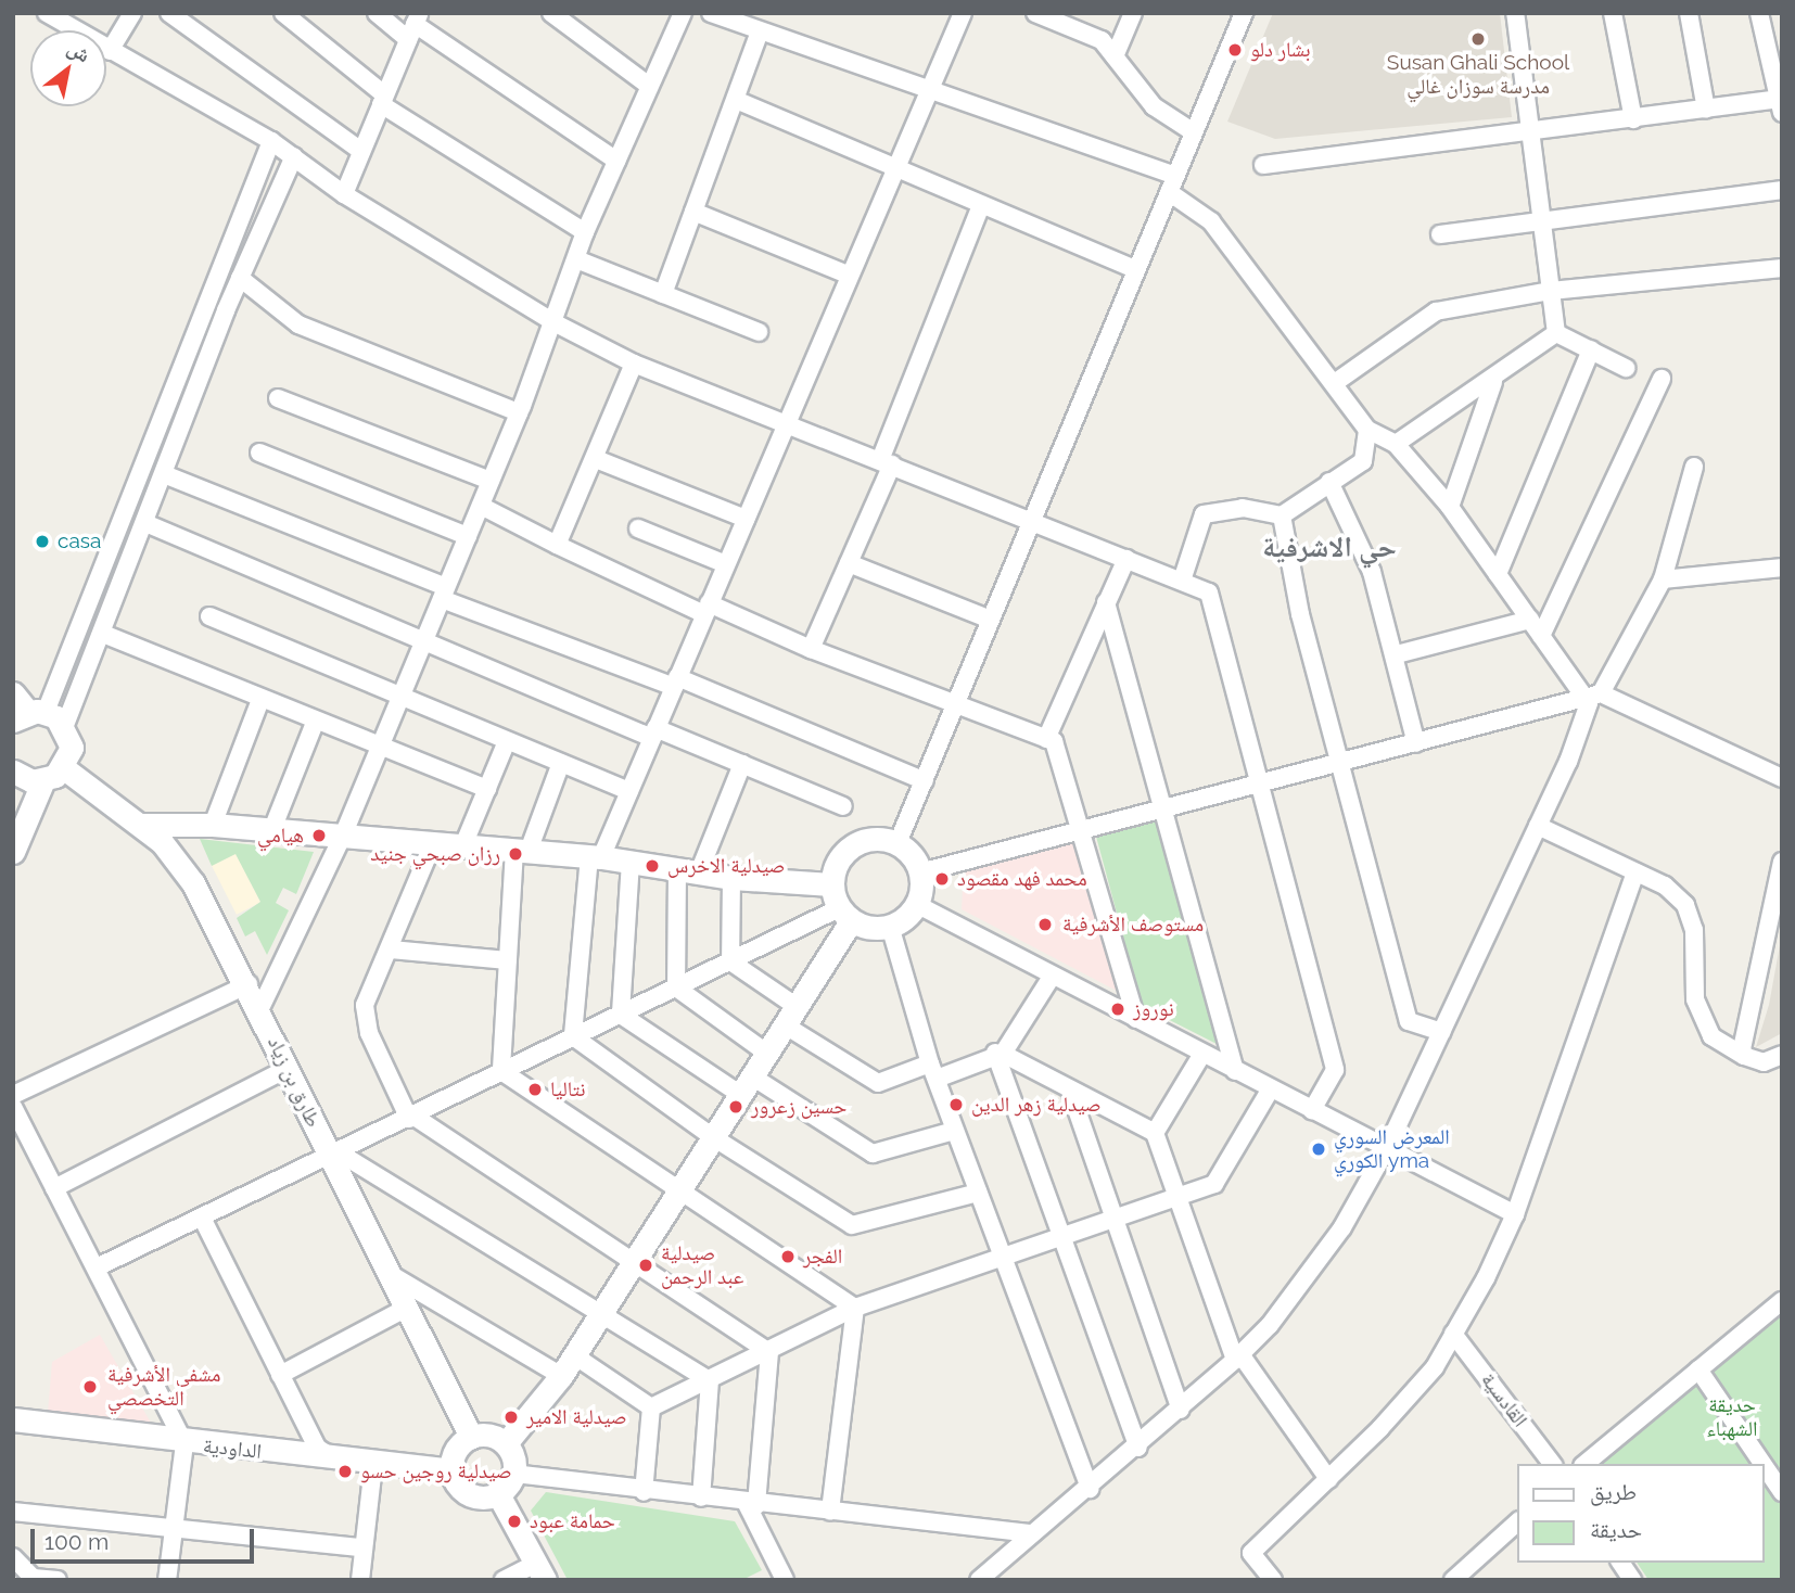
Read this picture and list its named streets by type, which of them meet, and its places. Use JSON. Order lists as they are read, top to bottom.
{
  "streets": {
    "street": ["طارق بن زياد", "القادسية", "الداودية"]
  },
  "crossings": [
    ["طارق بن زياد", "الداودية"]
  ],
  "districts": ["حي الاشرفية"],
  "parks": ["حديقة الشهباء"],
  "places": [
    "Susan Ghali School مدرسة سوزان غالي",
    "بشار دلو",
    "casa",
    "هيامي",
    "رزان صبحي جنيد",
    "صيدلية الاخرس",
    "محمد فهد مقصود",
    "مستوصف الأشرفية",
    "نوروز",
    "نتاليا",
    "صيدلية زهر الدين",
    "حسين زعرور",
    "المعرض السوري الكوري yma",
    "الفجر",
    "صيدلية عبد الرحمن",
    "مشفى الأشرفية التخصصي",
    "صيدلية الامير",
    "صيدلية روجين حسو",
    "حمامة عبود"
  ],
  "legend": ["طريق", "حديقة"],
  "scale_bar": "100 m",
  "north": "top right"
}
